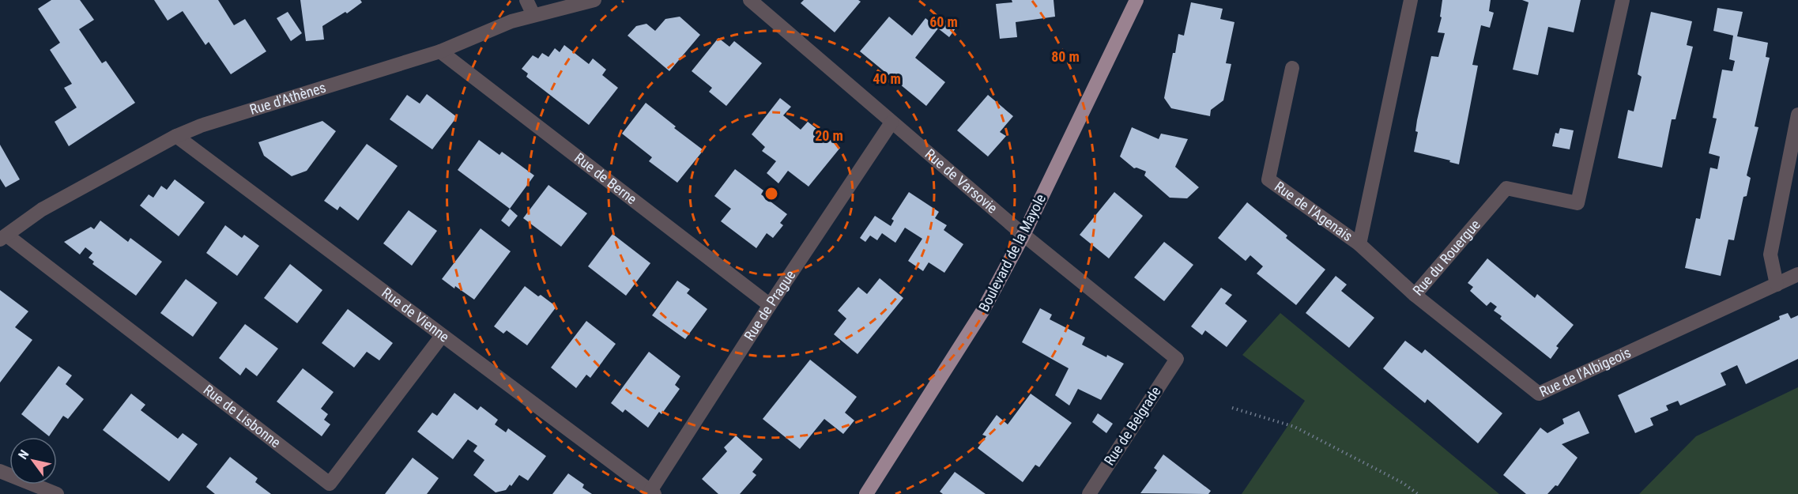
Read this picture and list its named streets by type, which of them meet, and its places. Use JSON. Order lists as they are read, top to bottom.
{
  "streets": {
    "main road": ["Boulevard de la Mayole"],
    "street": [
      "Rue d'Athènes",
      "Rue de Berne",
      "Rue de Varsovie",
      "Rue de l'Agenais",
      "Rue du Rouergue",
      "Rue de Prague",
      "Rue de Vienne",
      "Rue de l'Albigeois",
      "Rue de Lisbonne",
      "Rue de Belgrade"
    ]
  },
  "crossings": [
    ["Rue d'Athènes", "Rue de Berne"],
    ["Rue d'Athènes", "Rue de Vienne"],
    ["Rue d'Athènes", "Rue de Lisbonne"],
    ["Rue de Berne", "Rue de Prague"],
    ["Rue de Varsovie", "Boulevard de la Mayole"],
    ["Rue de Varsovie", "Rue de Prague"],
    ["Rue de Varsovie", "Rue de Belgrade"],
    ["Rue de l'Agenais", "Rue du Rouergue"],
    ["Rue du Rouergue", "Rue de l'Albigeois"],
    ["Rue de Prague", "Rue de Vienne"],
    ["Rue de Vienne", "Rue de Lisbonne"]
  ],
  "north": "top left",
  "rings": [
    "60 m",
    "80 m",
    "40 m",
    "20 m"
  ]
}
